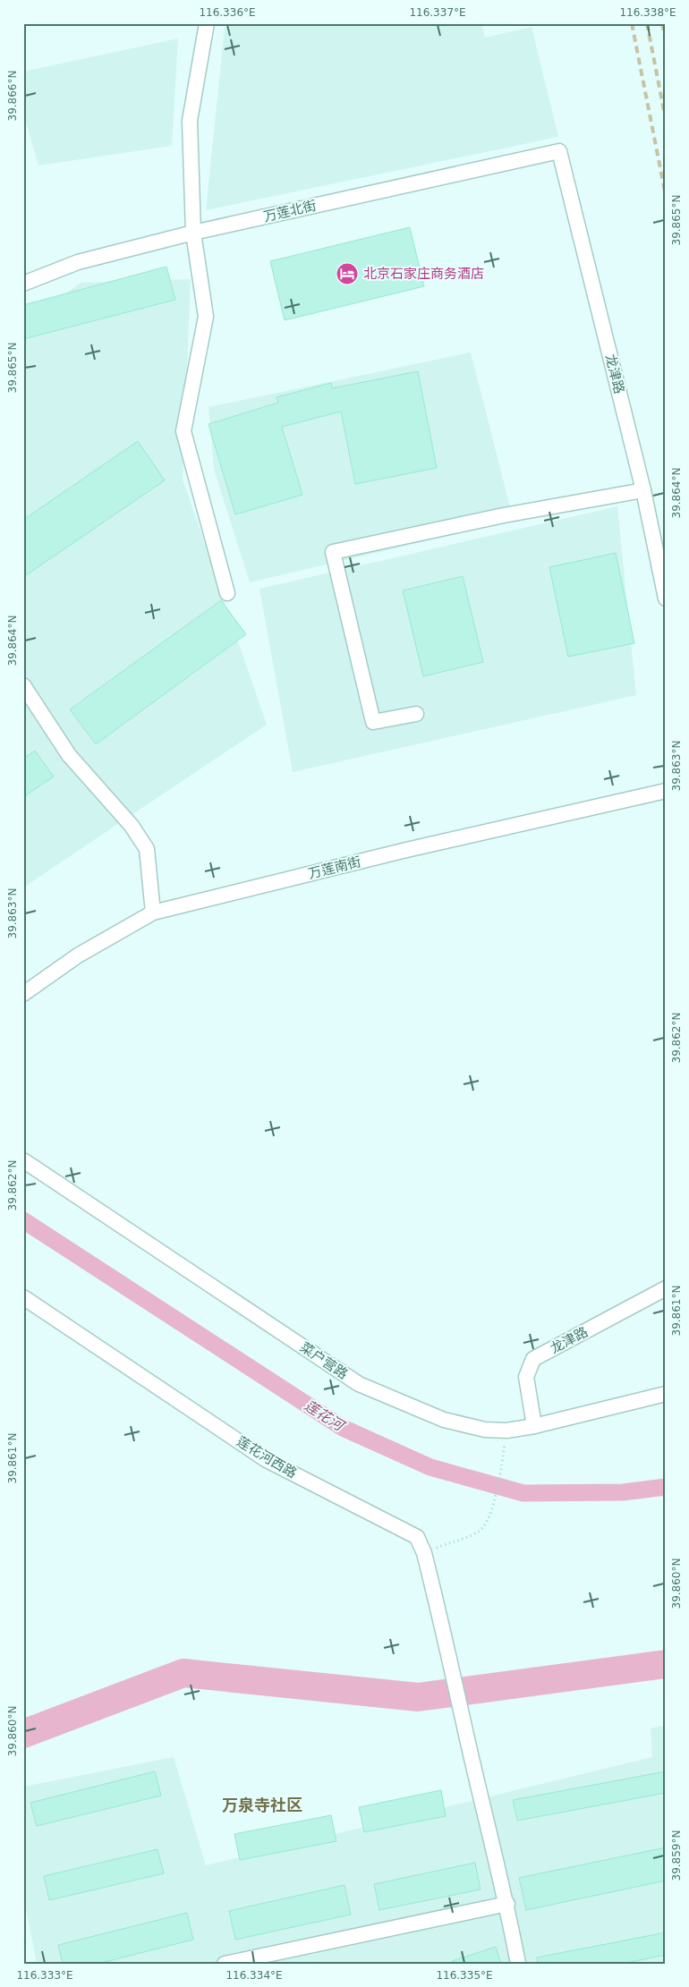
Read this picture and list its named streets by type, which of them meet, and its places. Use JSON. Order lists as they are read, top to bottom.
{
  "streets": {
    "street": [
      "万莲北街",
      "龙津路",
      "万莲南街",
      "菜户营路",
      "莲花河西路"
    ]
  },
  "crossings": [
    ["万莲北街", "龙津路"],
    ["龙津路", "菜户营路"]
  ],
  "districts": ["万泉寺社区"],
  "water": ["莲花河"],
  "places": {
    "hotel": ["北京石家庄商务酒店"]
  },
  "coordinates": [
    "116.336°E",
    "116.337°E",
    "116.338°E",
    "39.866°N",
    "39.865°N",
    "39.864°N",
    "39.863°N",
    "39.862°N",
    "39.861°N",
    "39.860°N",
    "39.859°N",
    "116.333°E",
    "116.334°E",
    "116.335°E"
  ]
}
